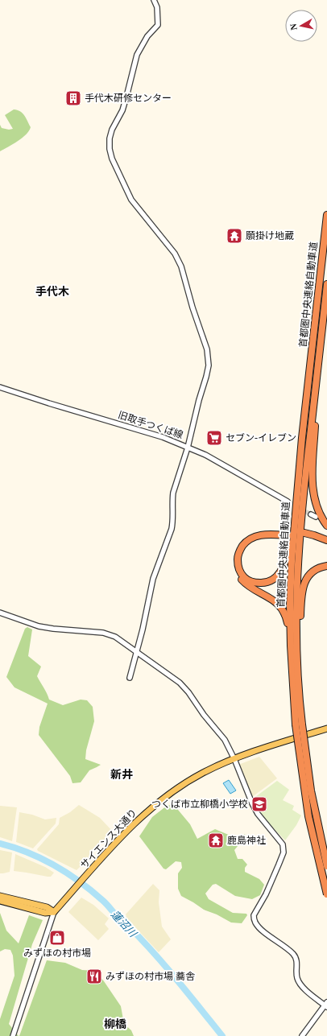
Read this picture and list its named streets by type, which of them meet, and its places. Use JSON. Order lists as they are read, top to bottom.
{
  "streets": {
    "highway": ["首都圏中央連絡自動車道"],
    "main road": ["サイエンス大通り"],
    "street": ["旧取手つくば線"]
  },
  "districts": ["手代木", "新井", "柳橋"],
  "water": ["蓮沼川"],
  "places": {
    "building": ["手代木研修センター"],
    "temple": ["願掛け地蔵", "鹿島神社"],
    "supermarket": ["セブン-イレブン"],
    "school or university": ["つくば市立柳橋小学校"],
    "shop": ["みずほの村市場"],
    "restaurant": ["みずほの村市場 蕎舎"]
  },
  "north": "left"
}
